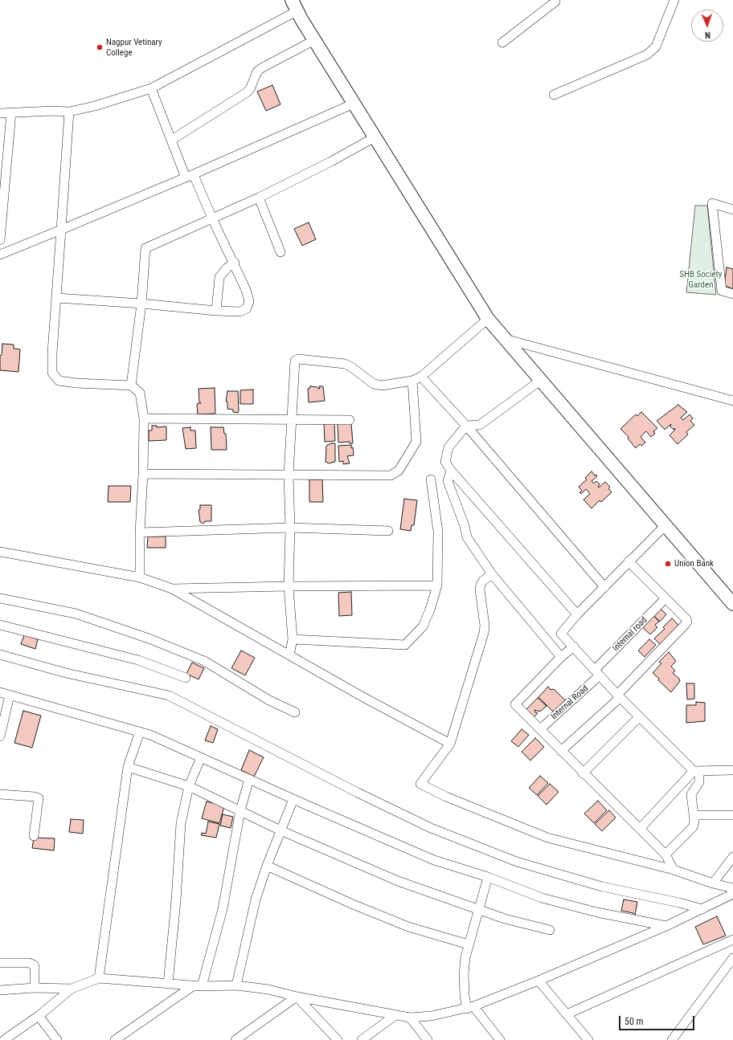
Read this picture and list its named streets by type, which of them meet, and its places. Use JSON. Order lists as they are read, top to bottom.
{
  "streets": {
    "street": ["Internal road", "Internal Road"]
  },
  "crossings": [
    ["Internal road", "Internal Road"]
  ],
  "parks": ["SHB Society Garden"],
  "places": ["Nagpur Vetinary College", "Union Bank"],
  "scale_bar": "50 m",
  "north": "bottom"
}
